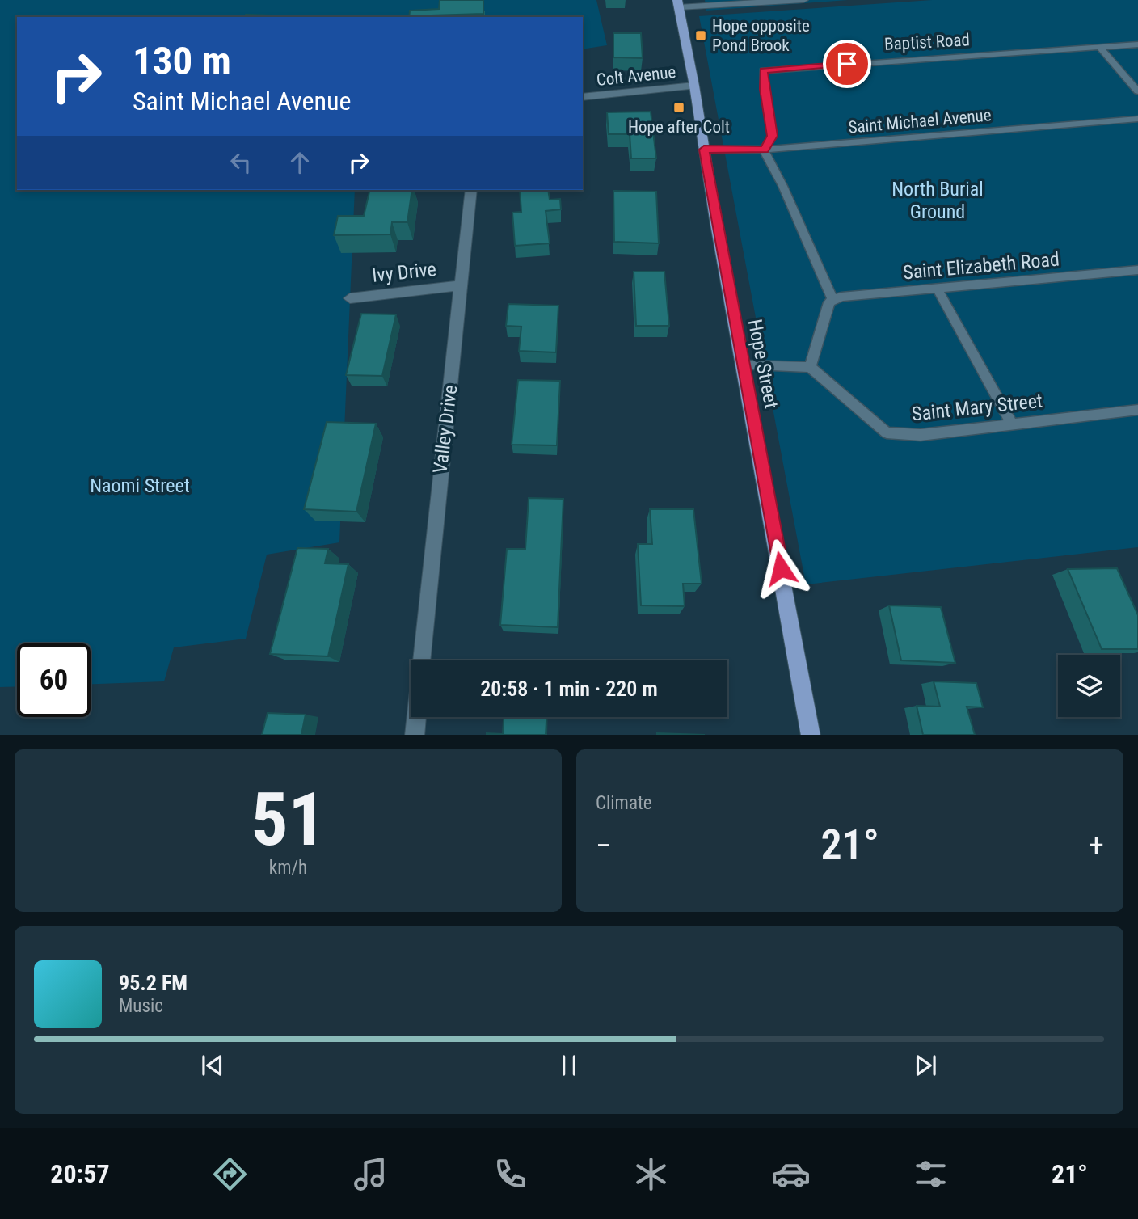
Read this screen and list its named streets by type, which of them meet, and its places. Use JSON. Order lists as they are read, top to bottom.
{
  "streets": {
    "main road": ["Hope Street"],
    "street": ["Colt Avenue", "Ivy Drive", "Valley Drive"],
    "lane": [
      "Baptist Road",
      "Saint Michael Avenue",
      "Saint Elizabeth Road",
      "Saint Mary Street"
    ]
  },
  "crossings": [
    ["Baptist Road", "Saint Michael Avenue"],
    ["Colt Avenue", "Hope Street"],
    ["Saint Michael Avenue", "Hope Street"],
    ["Ivy Drive", "Valley Drive"]
  ],
  "parks": ["North Burial Ground", "Naomi Street"],
  "places": {
    "transit": ["Hope opposite Pond Brook", "Hope after Colt"]
  },
  "page": {
    "turn": ["130 m", "Saint Michael Avenue"],
    "limit": "60",
    "trip": "20:58 · 1 min · 220 m",
    "tile": [
      ["51", "km/h"],
      "Climate"
    ],
    "heat": ["−", "21°", "+"],
    "song": ["95.2 FM", "Music"],
    "tabs": ["20:57", "21°"]
  }
}
